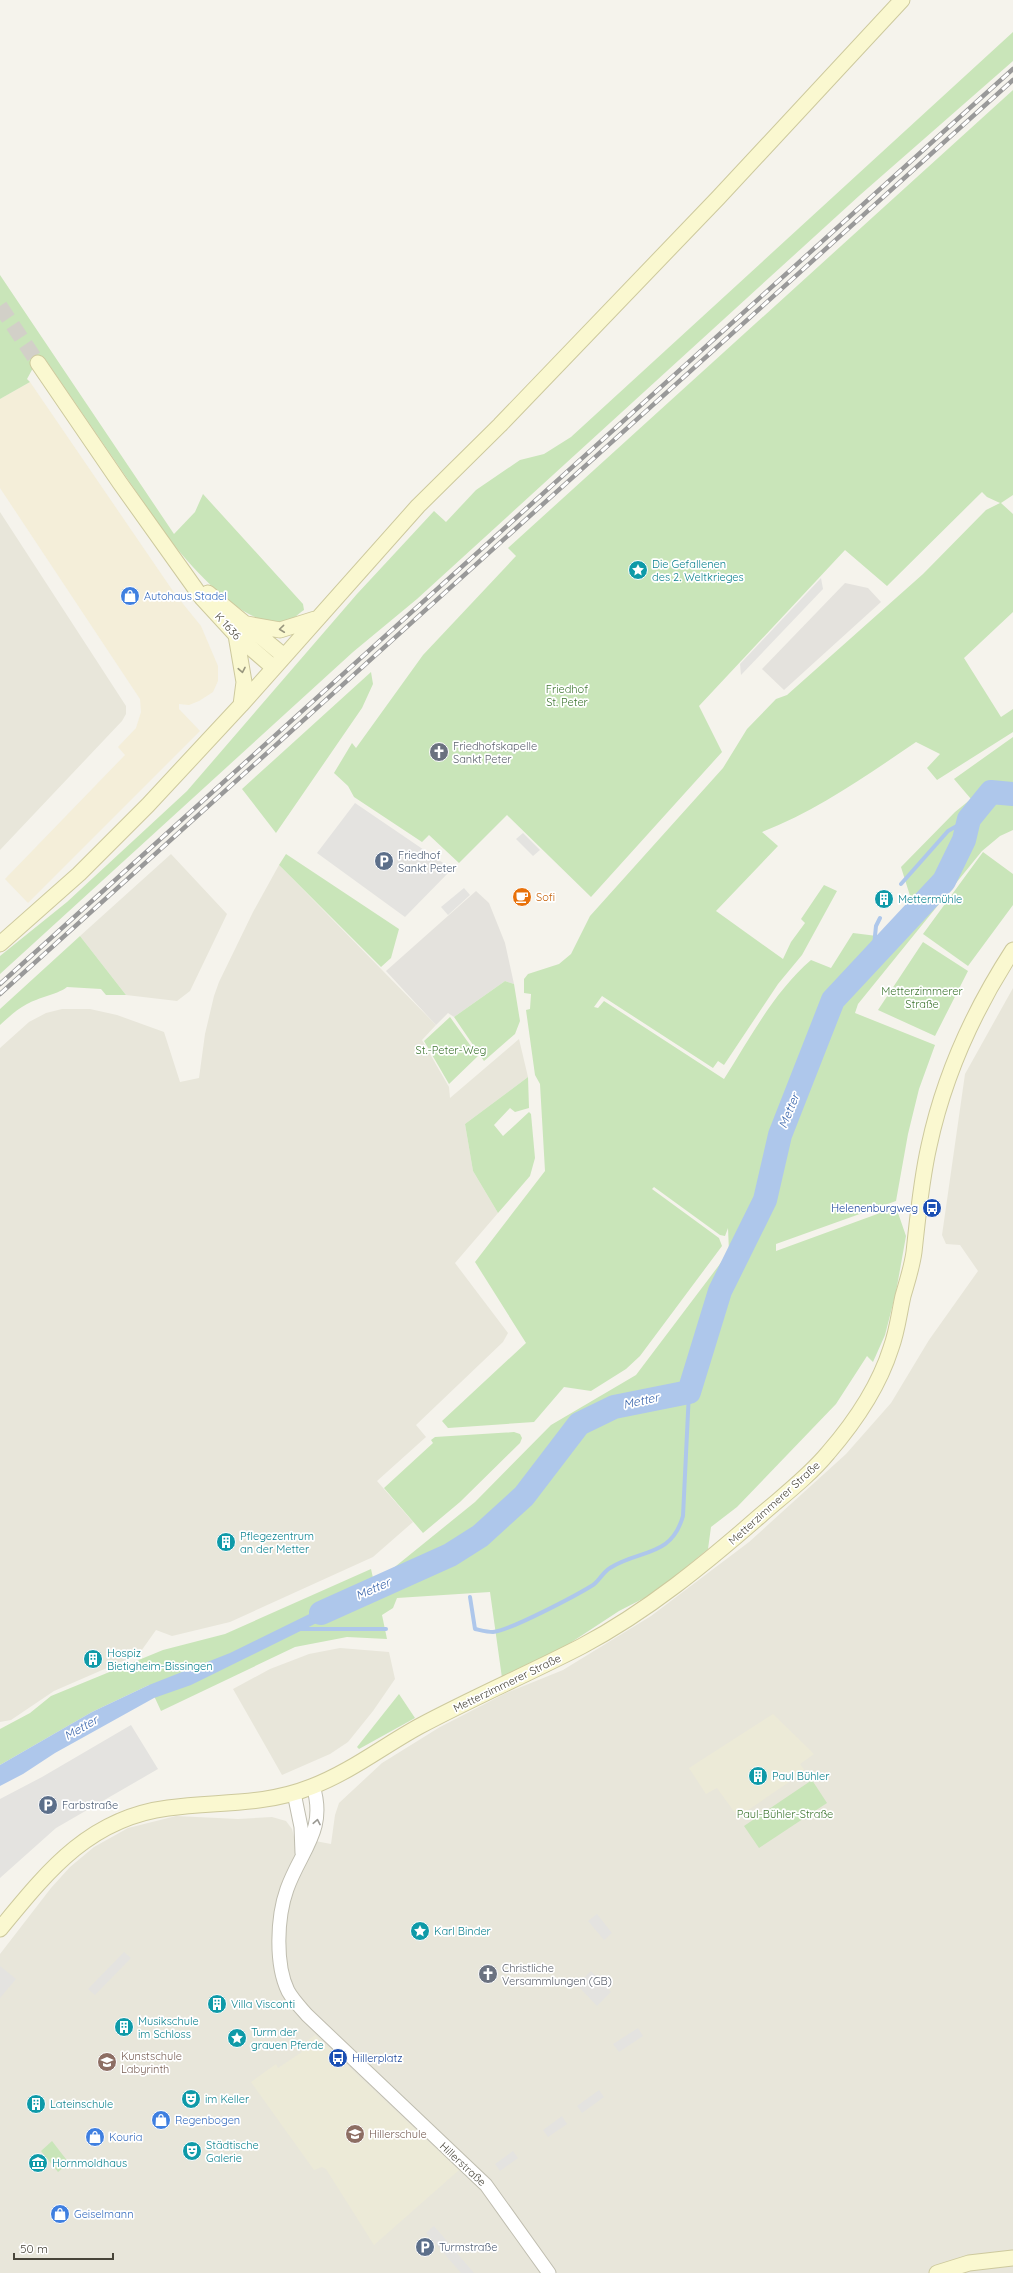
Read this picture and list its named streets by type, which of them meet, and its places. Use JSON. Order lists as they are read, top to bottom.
{
  "streets": {
    "main road": ["K 1636", "Metterzimmerer Straße"],
    "street": ["Hillerstraße"]
  },
  "water": ["Metter"],
  "parks": [
    "Friedhof St. Peter",
    "Metterzimmerer Straße",
    "St.-Peter-Weg",
    "Paul-Bühler-Straße"
  ],
  "places": {
    "place": ["Die Gefallenen des 2. Weltkrieges", "Karl Binder", "Turm der grauen Pferde"],
    "shop": [
      "Autohaus Stadel",
      "Regenbogen",
      "Kouria",
      "Geiselmann"
    ],
    "church": ["Friedhofskapelle Sankt Peter", "Christliche Versammlungen (GB)"],
    "parking": ["Friedhof Sankt Peter", "Farbstraße", "Turmstraße"],
    "cafe": ["Sofi"],
    "building": [
      "Mettermühle",
      "Pflegezentrum an der Metter",
      "Hospiz Bietigheim-Bissingen",
      "Paul Bühler",
      "Villa Visconti",
      "Musikschule im Schloss",
      "Lateinschule"
    ],
    "bus stop": ["Helenenburgweg", "Hillerplatz"],
    "school or university": ["Kunstschule Labyrinth", "Hillerschule"],
    "theatre": ["im Keller", "Städtische Galerie"],
    "museum": ["Hornmoldhaus"]
  },
  "scale_bar": "50 m"
}
